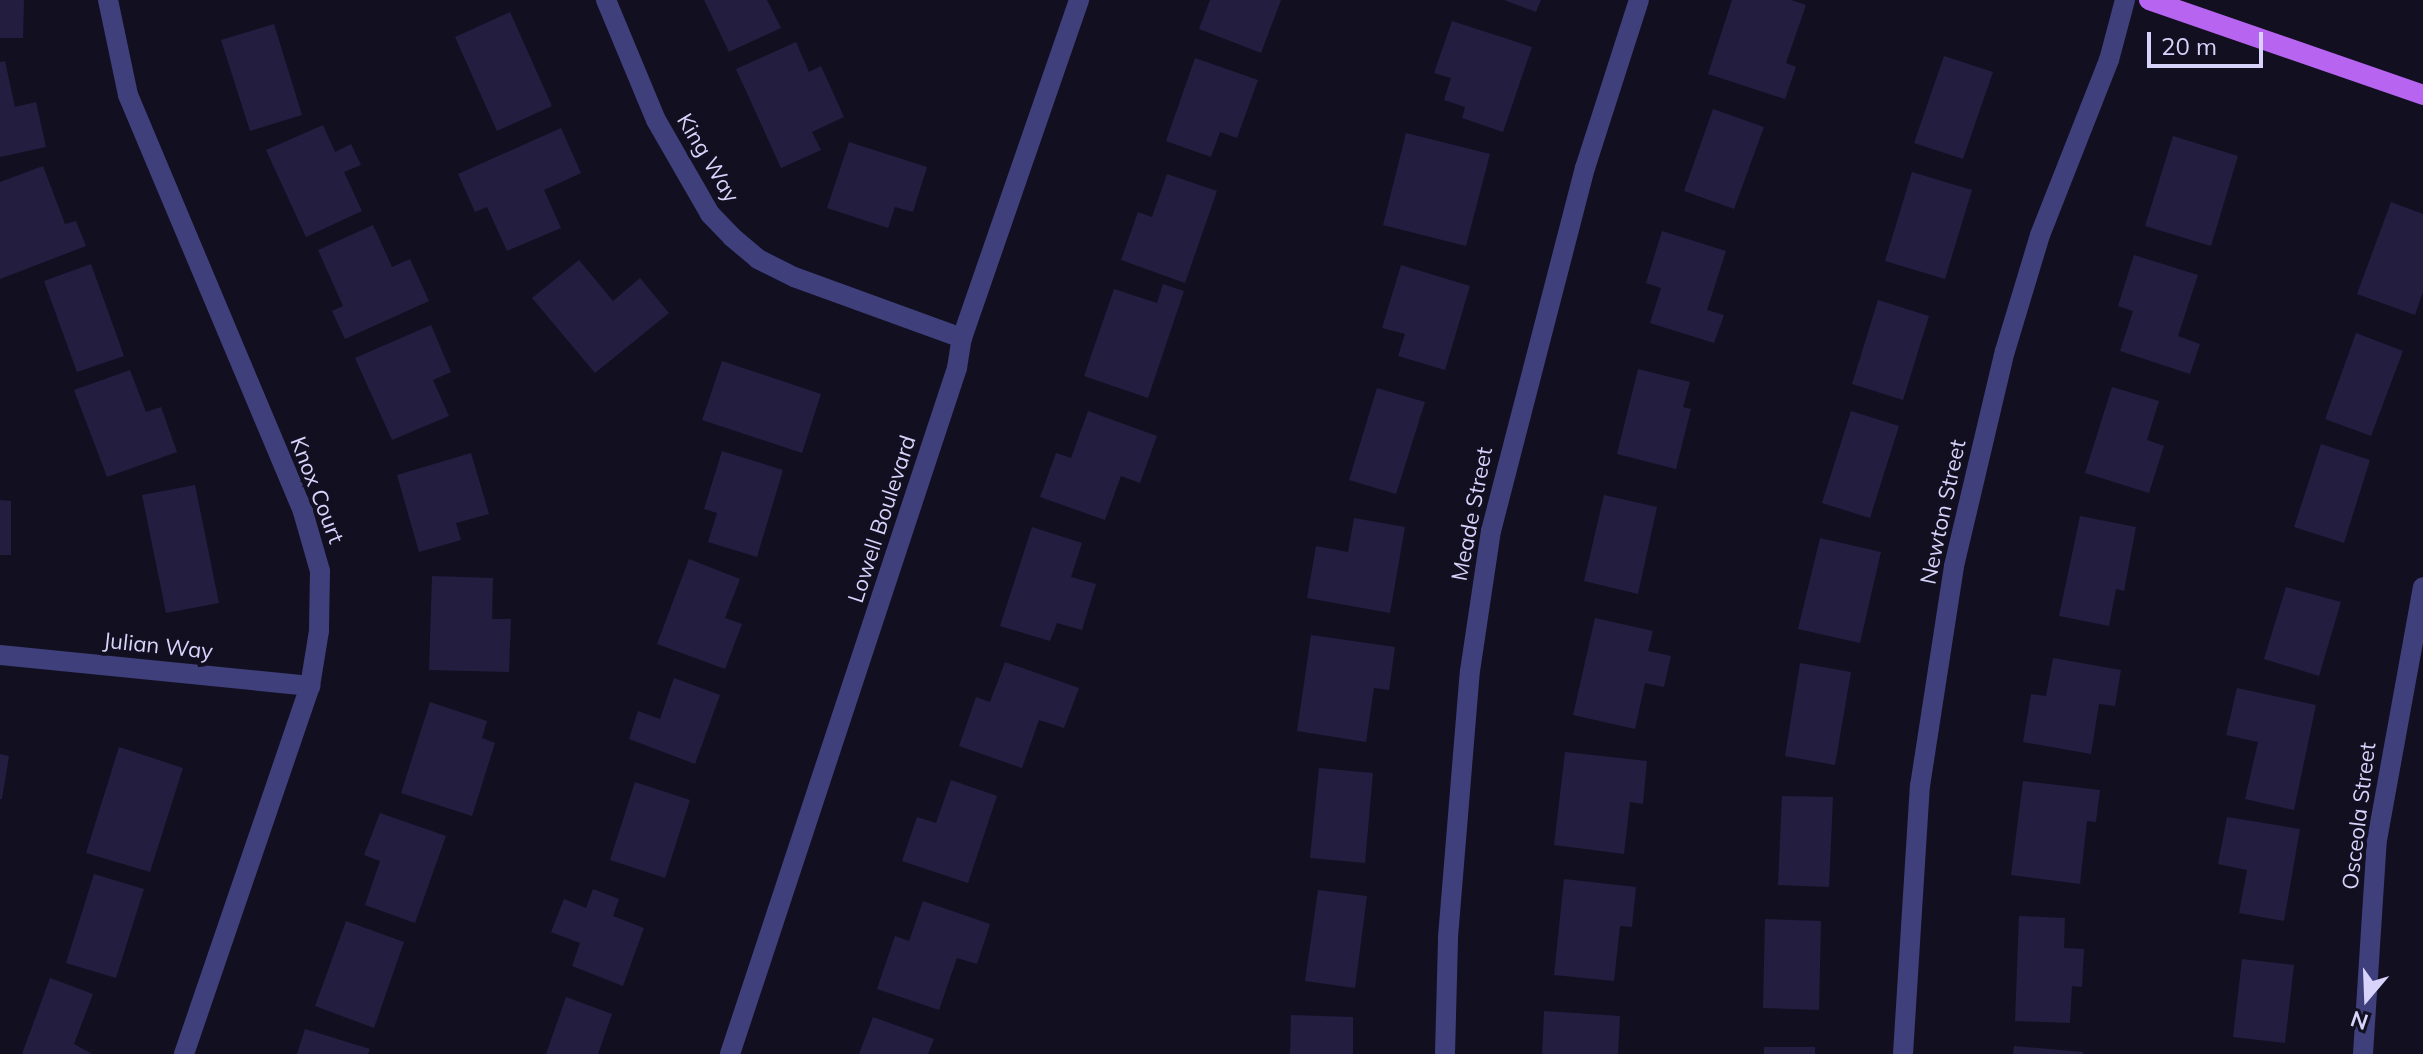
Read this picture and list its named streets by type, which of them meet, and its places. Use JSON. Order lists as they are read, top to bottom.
{
  "streets": {
    "street": [
      "King Way",
      "Knox Court",
      "Newton Street",
      "Meade Street",
      "Lowell Boulevard",
      "Julian Way",
      "Osceola Street"
    ]
  },
  "crossings": [
    ["King Way", "Lowell Boulevard"],
    ["Knox Court", "Julian Way"]
  ],
  "scale_bar": "20 m",
  "north": "bottom"
}
